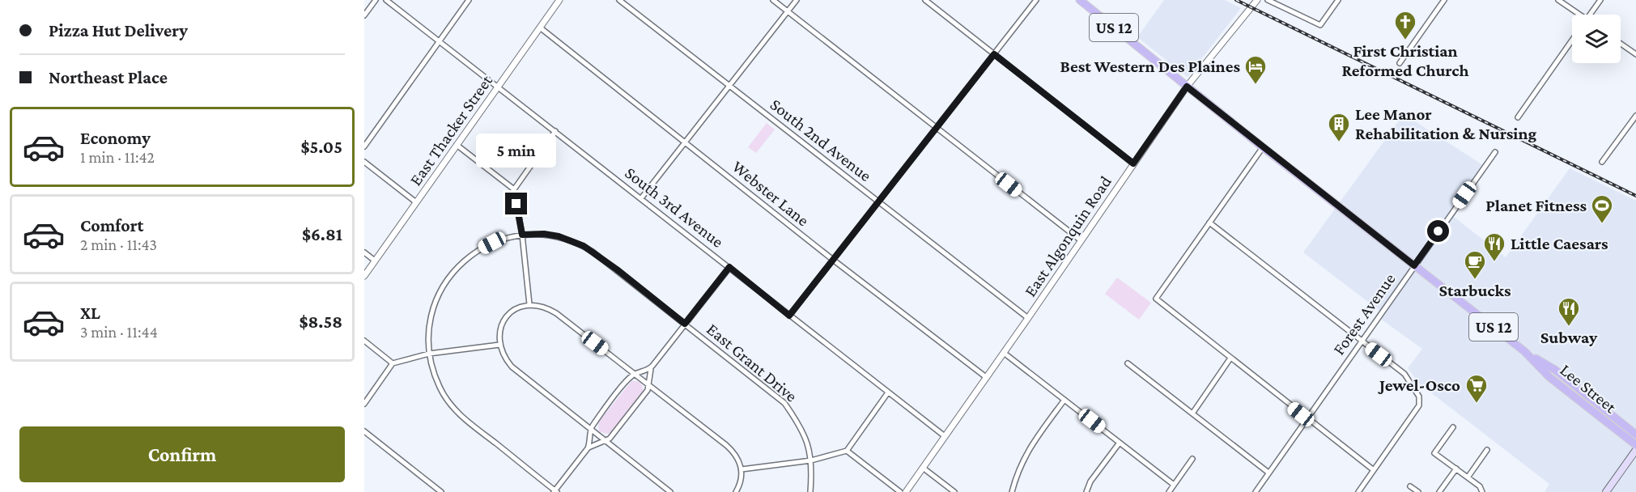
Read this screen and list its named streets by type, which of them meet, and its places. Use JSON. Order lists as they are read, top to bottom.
{
  "streets": {
    "main road": ["US 12", "Lee Street"],
    "street": [
      "East Thacker Street",
      "South 2nd Avenue",
      "Webster Lane",
      "South 3rd Avenue",
      "East Algonquin Road",
      "Forest Avenue",
      "East Grant Drive"
    ]
  },
  "crossings": [
    ["East Thacker Street", "Webster Lane"],
    ["East Thacker Street", "South 3rd Avenue"],
    ["South 2nd Avenue", "East Algonquin Road"],
    ["Webster Lane", "East Algonquin Road"],
    ["South 3rd Avenue", "East Algonquin Road"],
    ["East Algonquin Road", "Lee Street"],
    ["Forest Avenue", "Lee Street"]
  ],
  "places": {
    "church": ["First Christian Reformed Church"],
    "hotel": ["Best Western Des Plaines"],
    "building": ["Lee Manor Rehabilitation & Nursing"],
    "sports": ["Planet Fitness"],
    "restaurant": ["Little Caesars", "Subway"],
    "cafe": ["Starbucks"],
    "supermarket": ["Jewel-Osco"]
  },
  "page": {
    "banner": ["Pizza Hut Delivery", "Northeast Place"],
    "list": [
      {
        "name": "Economy",
        "note": "1 min · 11:42",
        "value": "$5.05"
      },
      {
        "name": "Comfort",
        "note": "2 min · 11:43",
        "value": "$6.81"
      },
      {
        "name": "XL",
        "note": "3 min · 11:44",
        "value": "$8.58"
      }
    ],
    "bubble": "5 min",
    "buttons": "Confirm"
  }
}
